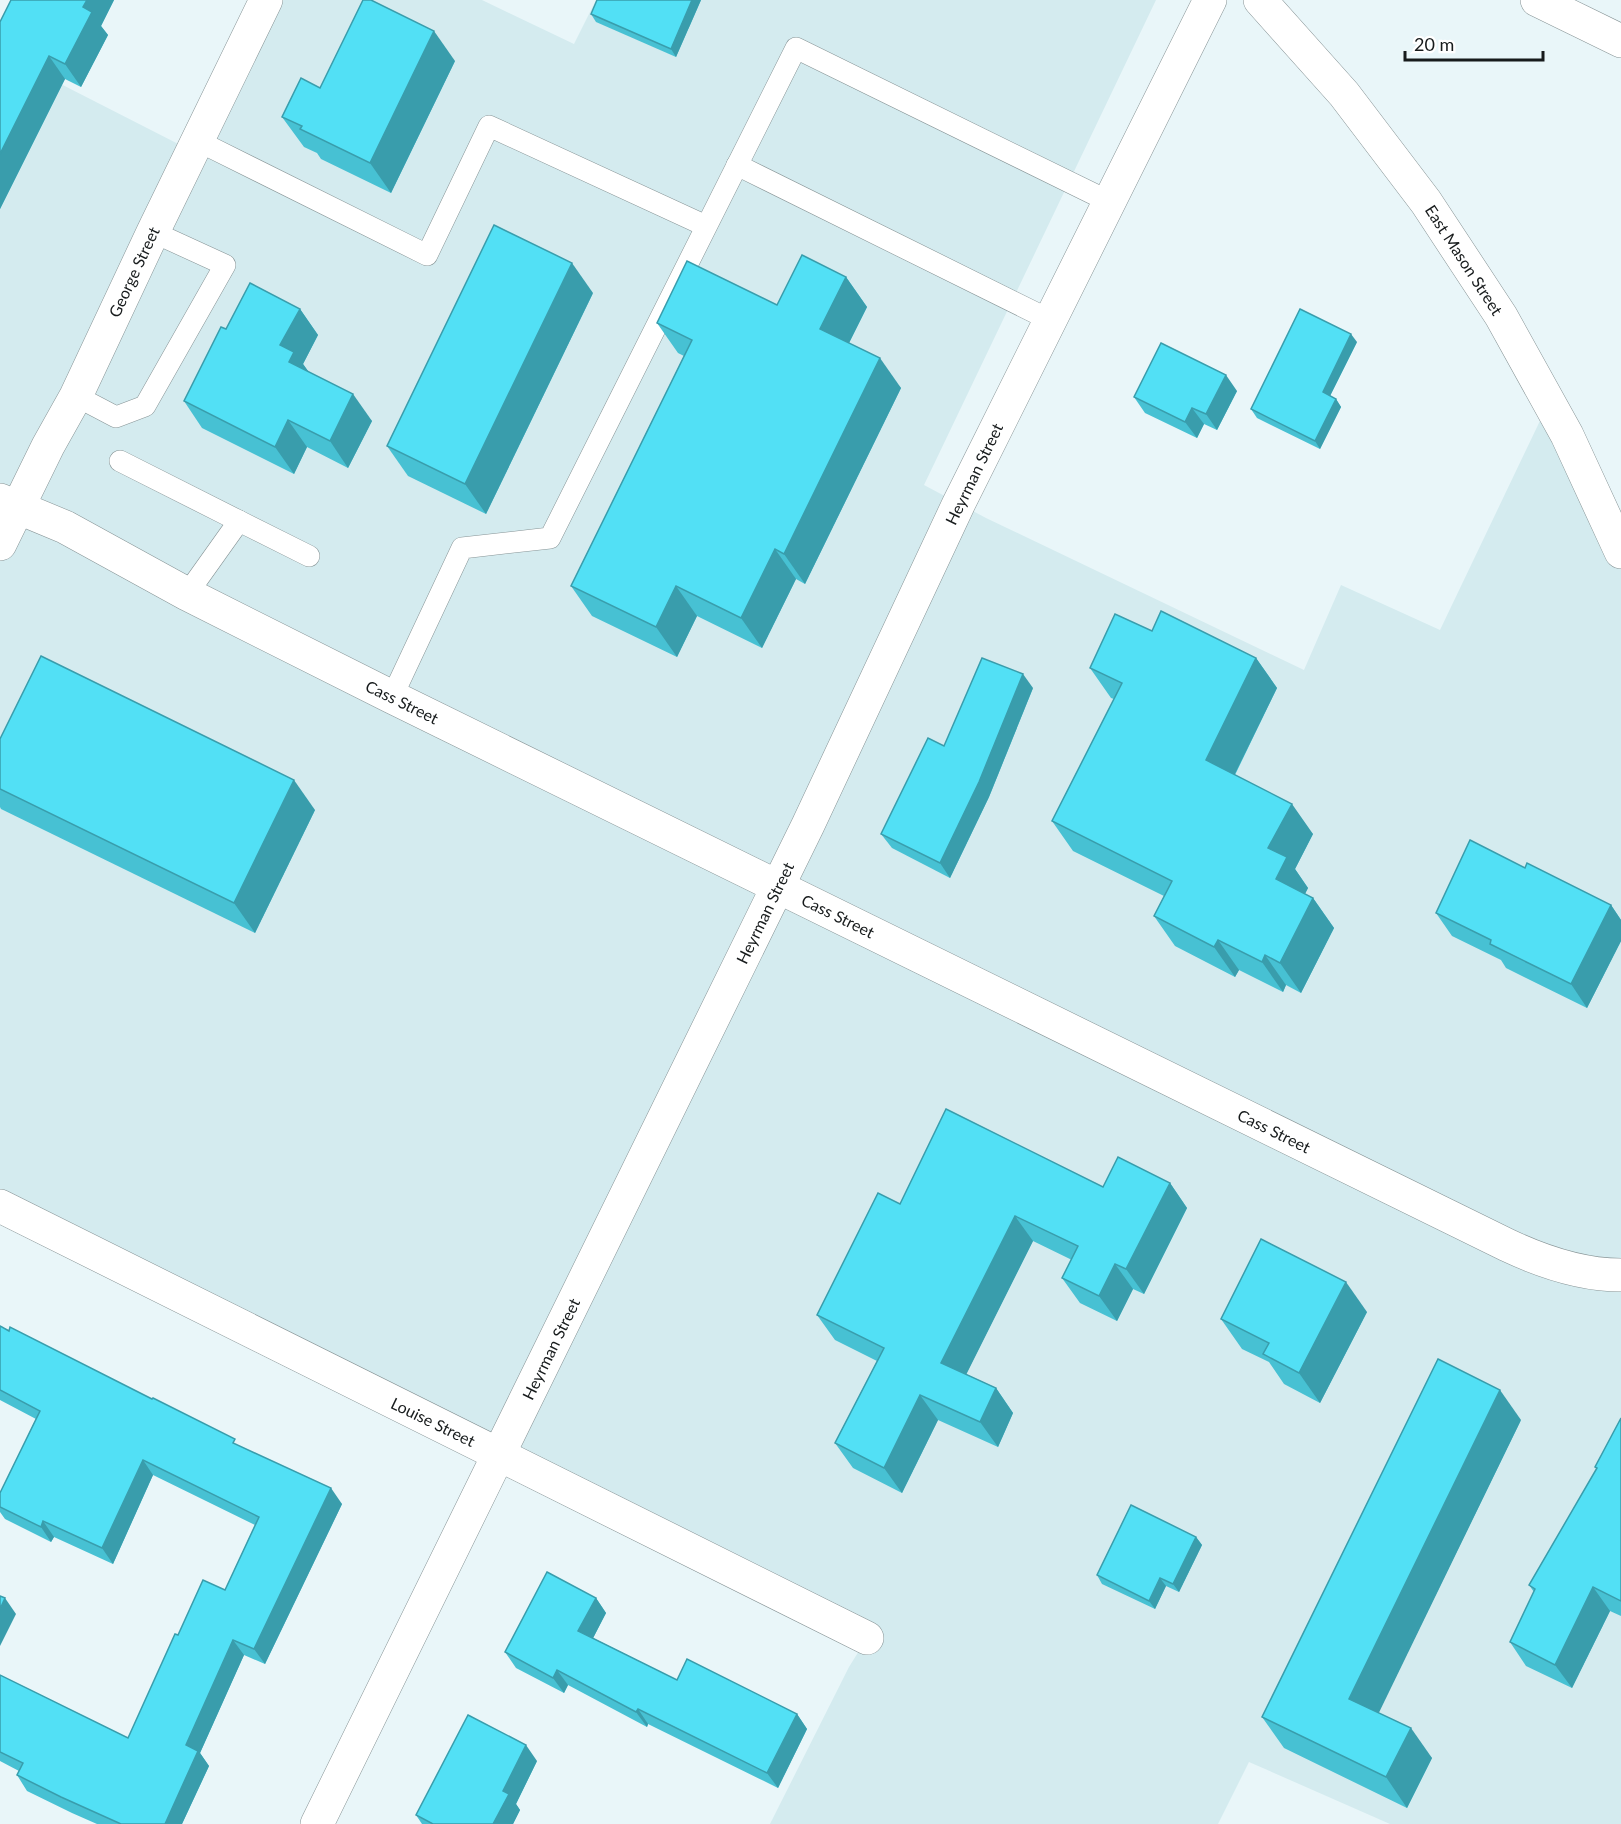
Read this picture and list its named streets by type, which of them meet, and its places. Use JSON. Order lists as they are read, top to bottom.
{
  "streets": {
    "street": [
      "East Mason Street",
      "George Street",
      "Heyrman Street",
      "Cass Street",
      "Louise Street"
    ]
  },
  "crossings": [
    ["George Street", "Cass Street"],
    ["Heyrman Street", "Cass Street"],
    ["Heyrman Street", "Louise Street"]
  ],
  "scale_bar": "20 m"
}
